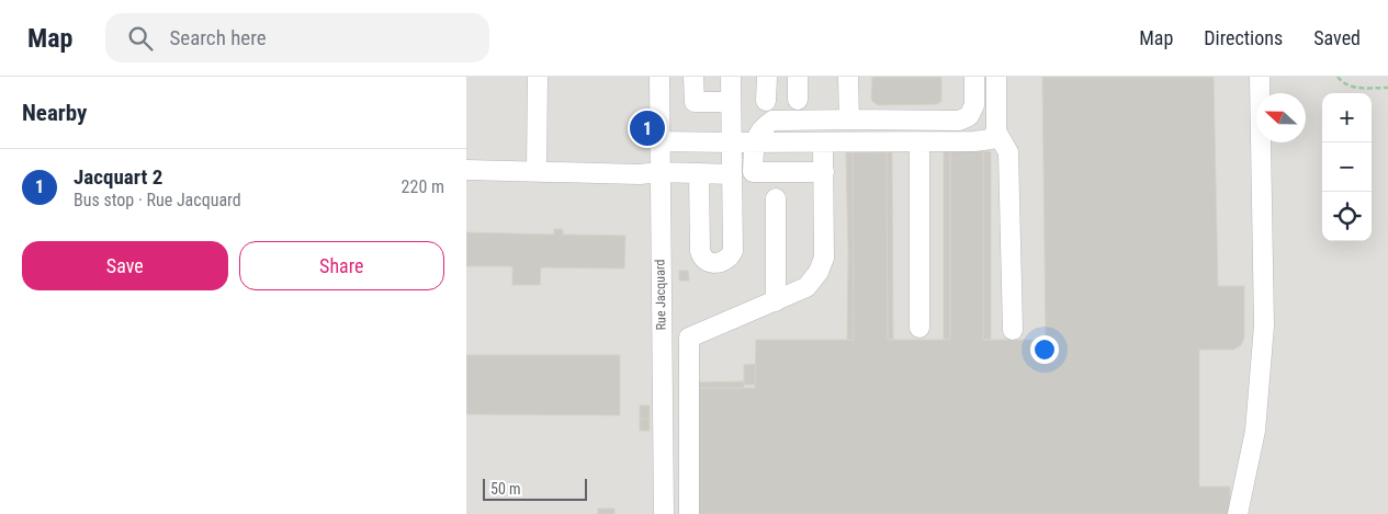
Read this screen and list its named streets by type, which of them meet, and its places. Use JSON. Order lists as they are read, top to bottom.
{
  "streets": {
    "street": ["Rue Jacquard"]
  },
  "scale_bar": "50 m",
  "north": "left",
  "page": {
    "header": "Map",
    "search": "Search here",
    "nav": ["Map", "Directions", "Saved"],
    "heading": "Nearby",
    "map_buttons": ["+", "−"],
    "pins": "1",
    "list": [
      {
        "mark": "1",
        "name": "Jacquart 2",
        "note": "Bus stop · Rue Jacquard",
        "value": "220 m"
      }
    ],
    "buttons": ["Save", "Share"],
    "scale": "50 m"
  }
}
